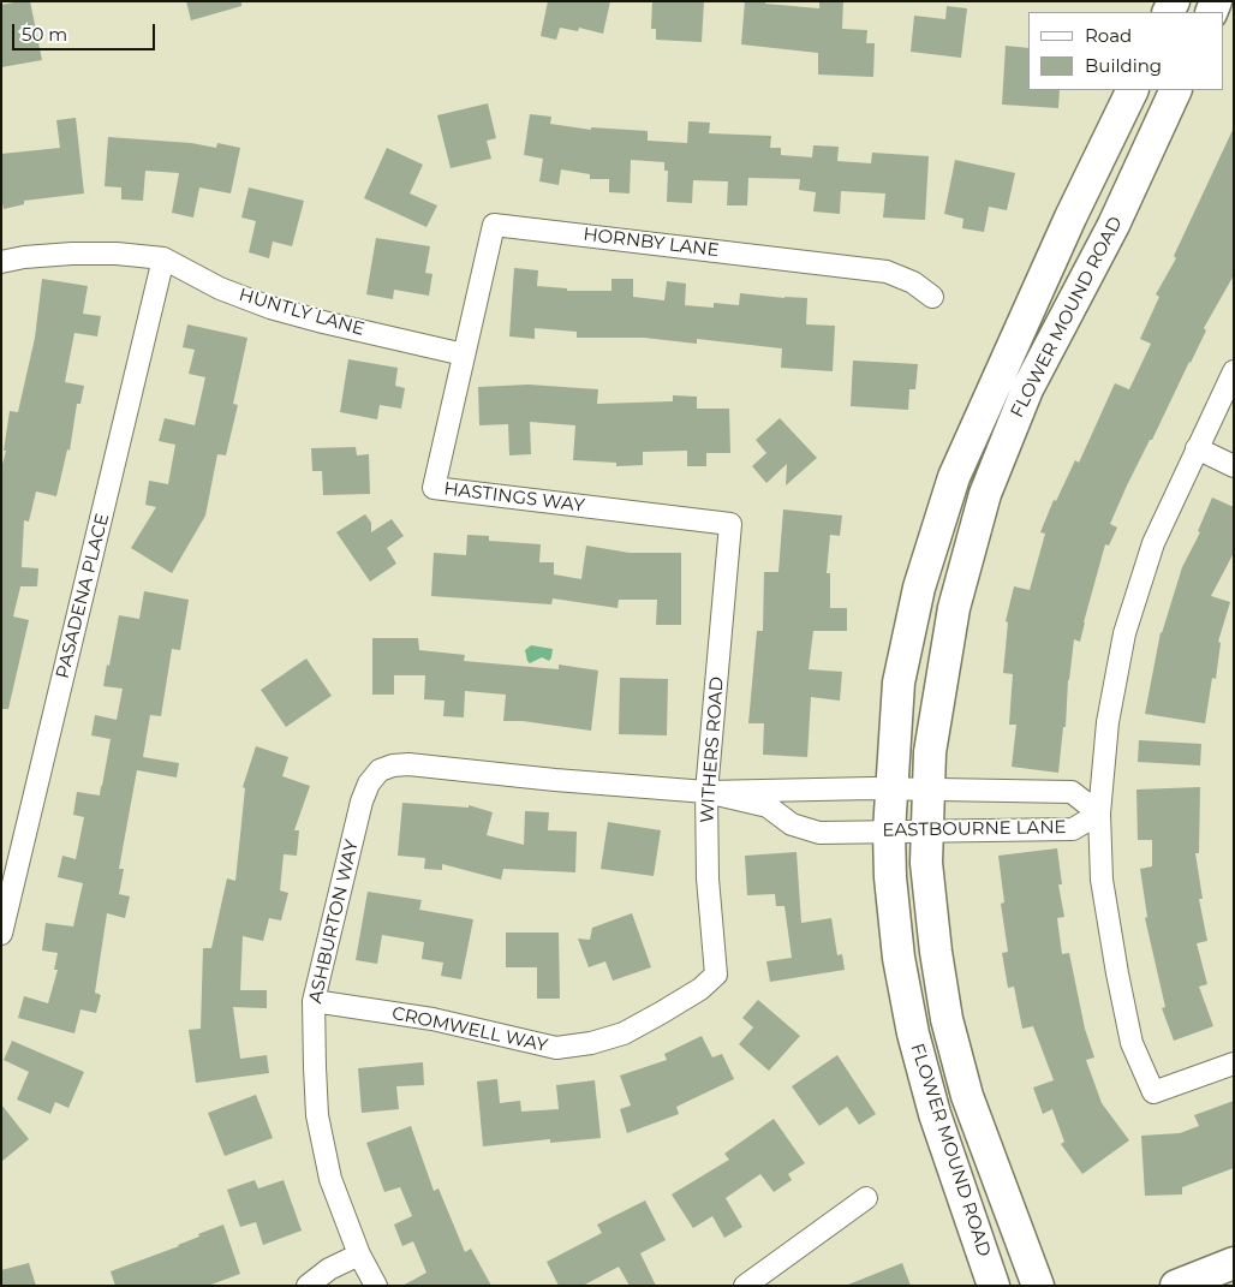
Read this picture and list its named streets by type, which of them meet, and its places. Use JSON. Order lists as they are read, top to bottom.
{
  "streets": {
    "main road": ["FLOWER MOUND ROAD"],
    "street": [
      "HORNBY LANE",
      "HUNTLY LANE",
      "HASTINGS WAY",
      "PASADENA PLACE",
      "WITHERS ROAD",
      "EASTBOURNE LANE",
      "ASHBURTON WAY",
      "CROMWELL WAY"
    ]
  },
  "crossings": [
    ["HORNBY LANE", "HUNTLY LANE"],
    ["HORNBY LANE", "HASTINGS WAY"],
    ["HUNTLY LANE", "HASTINGS WAY"],
    ["HUNTLY LANE", "PASADENA PLACE"],
    ["FLOWER MOUND ROAD", "EASTBOURNE LANE"],
    ["HASTINGS WAY", "WITHERS ROAD"],
    ["WITHERS ROAD", "EASTBOURNE LANE"],
    ["WITHERS ROAD", "CROMWELL WAY"],
    ["EASTBOURNE LANE", "ASHBURTON WAY"],
    ["ASHBURTON WAY", "CROMWELL WAY"]
  ],
  "legend": ["Road", "Building"],
  "scale_bar": "50 m"
}
